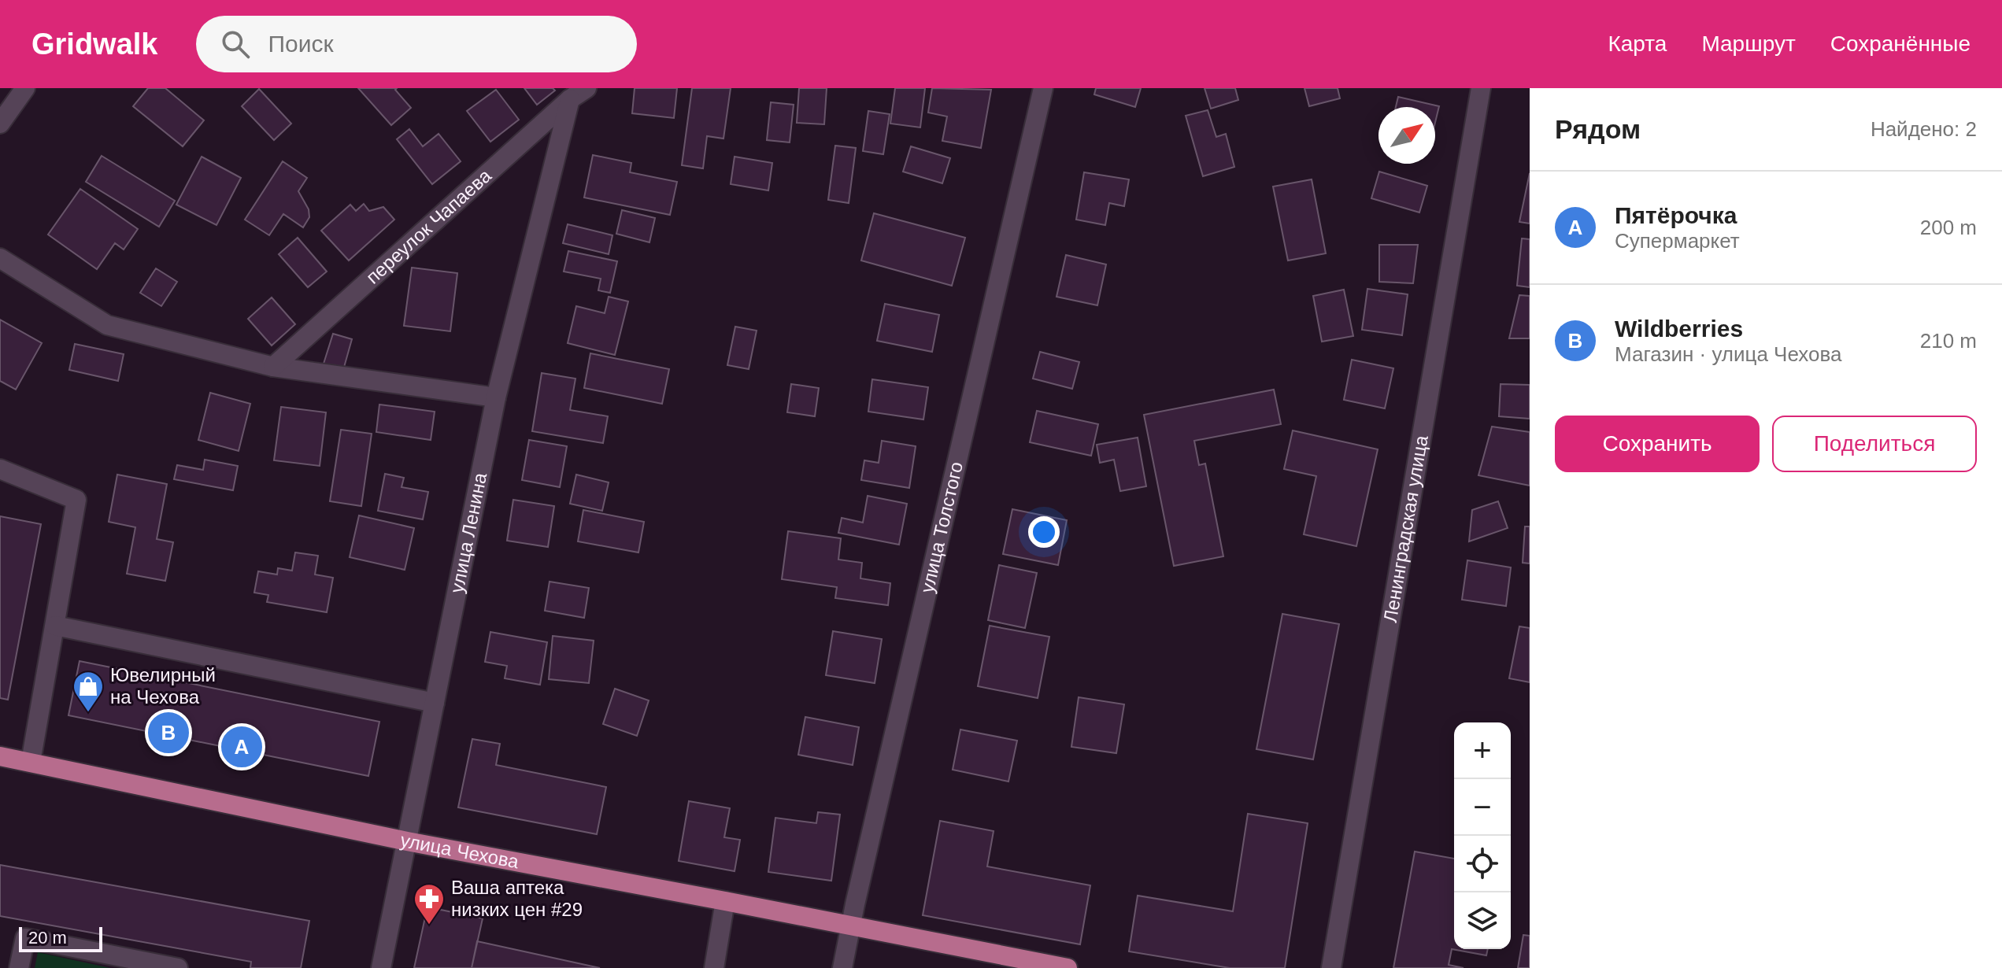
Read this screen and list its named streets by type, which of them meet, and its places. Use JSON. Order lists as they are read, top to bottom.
{
  "streets": {
    "main road": ["улица Чехова"],
    "street": [
      "переулок Чапаева",
      "улица Толстого",
      "Ленинградская улица",
      "улица Ленина"
    ]
  },
  "crossings": [
    ["переулок Чапаева", "улица Ленина"],
    ["улица Толстого", "улица Чехова"],
    ["улица Ленина", "улица Чехова"]
  ],
  "places": {
    "shop": ["Ювелирный на Чехова"],
    "pharmacy": ["Ваша аптека низких цен #29"]
  },
  "scale_bar": "20 m",
  "north": "top right",
  "page": {
    "header": "Gridwalk",
    "search": "Поиск",
    "nav": ["Карта", "Маршрут", "Сохранённые"],
    "heading": ["Рядом", "Найдено: 2"],
    "list": [
      {
        "mark": "A",
        "name": "Пятёрочка",
        "note": "Супермаркет",
        "value": "200 m"
      },
      {
        "mark": "B",
        "name": "Wildberries",
        "note": "Магазин · улица Чехова",
        "value": "210 m"
      }
    ],
    "buttons": ["Сохранить", "Поделиться"],
    "pins": ["B", "A"],
    "map_buttons": ["+", "−"],
    "scale": "20 m"
  }
}
